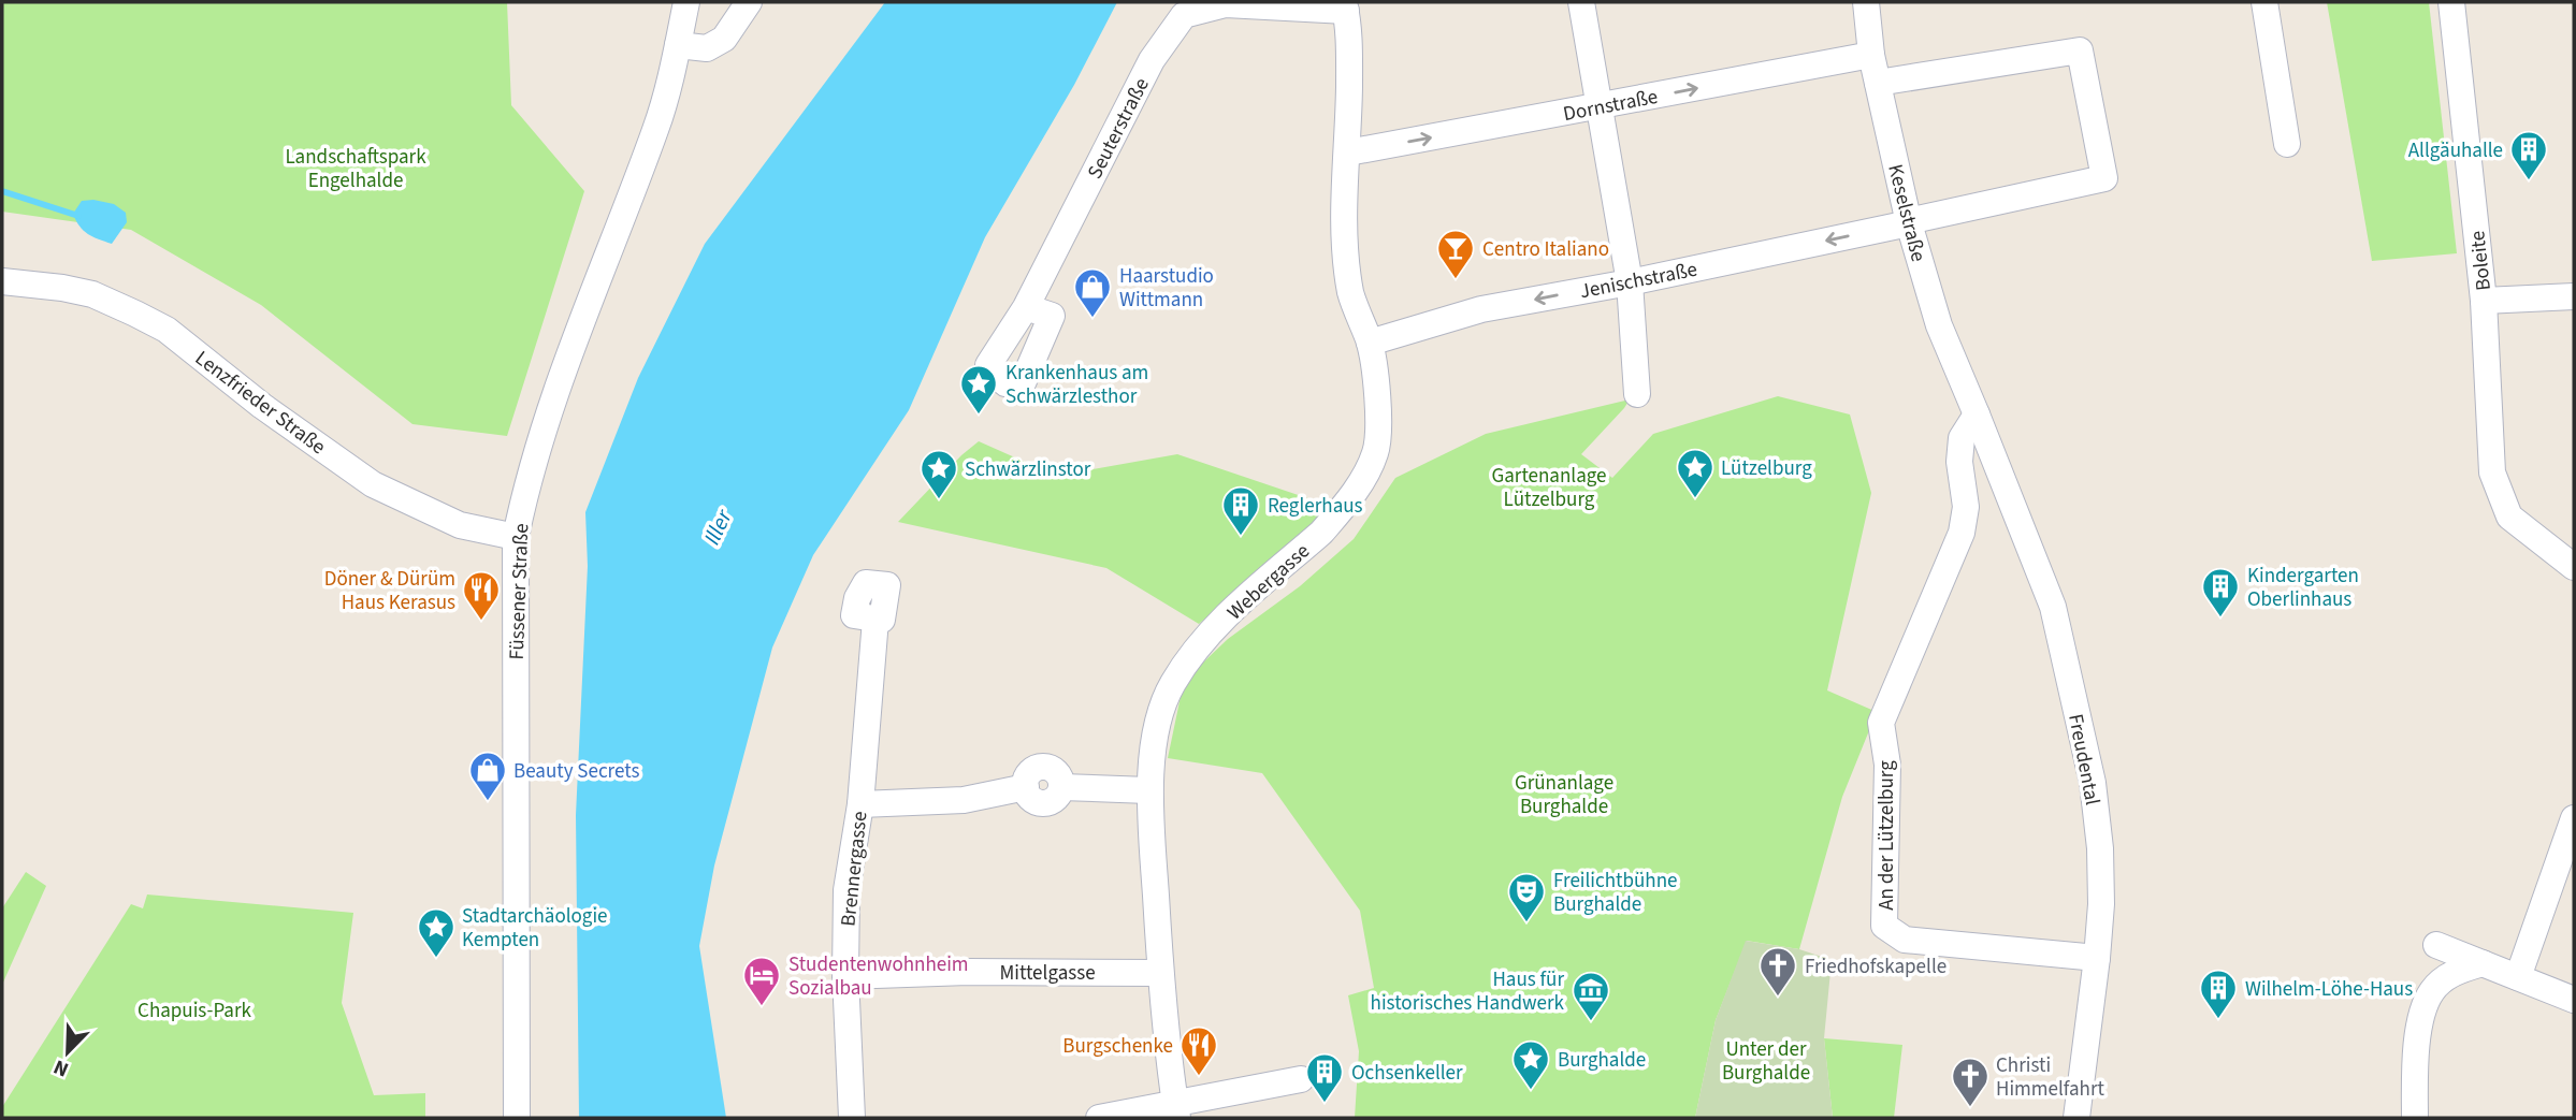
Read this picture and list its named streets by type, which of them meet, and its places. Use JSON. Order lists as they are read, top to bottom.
{
  "streets": {
    "street": [
      "Dornstraße",
      "Seuterstraße",
      "Keselstraße",
      "Boleite",
      "Jenischstraße",
      "Lenzfrieder Straße",
      "Webergasse",
      "Füssener Straße",
      "Freudental",
      "An der Lützelburg",
      "Brennergasse",
      "Mittelgasse"
    ]
  },
  "crossings": [
    ["Dornstraße", "Keselstraße"],
    ["Dornstraße", "Webergasse"],
    ["Seuterstraße", "Webergasse"],
    ["Keselstraße", "Jenischstraße"],
    ["Keselstraße", "Freudental"],
    ["Keselstraße", "An der Lützelburg"],
    ["Jenischstraße", "Webergasse"],
    ["Lenzfrieder Straße", "Füssener Straße"],
    ["Webergasse", "Mittelgasse"],
    ["Freudental", "An der Lützelburg"],
    ["Brennergasse", "Mittelgasse"]
  ],
  "one_way": ["Dornstraße", "Jenischstraße"],
  "water": ["Iller"],
  "parks": [
    "Landschaftspark Engelhalde",
    "Gartenanlage Lützelburg",
    "Grünanlage Burghalde",
    "Chapuis-Park",
    "Unter der Burghalde"
  ],
  "places": {
    "building": [
      "Allgäuhalle",
      "Reglerhaus",
      "Kindergarten Oberlinhaus",
      "Wilhelm-Löhe-Haus",
      "Ochsenkeller"
    ],
    "bar": ["Centro Italiano"],
    "shop": ["Haarstudio Wittmann", "Beauty Secrets"],
    "place": [
      "Krankenhaus am Schwärzlesthor",
      "Lützelburg",
      "Schwärzlinstor",
      "Stadtarchäologie Kempten",
      "Burghalde"
    ],
    "restaurant": ["Döner & Dürüm Haus Kerasus", "Burgschenke"],
    "theatre": ["Freilichtbühne Burghalde"],
    "church": ["Friedhofskapelle", "Christi Himmelfahrt"],
    "hotel": ["Studentenwohnheim Sozialbau"],
    "museum": ["Haus für historisches Handwerk"]
  },
  "north": "bottom left"
}
